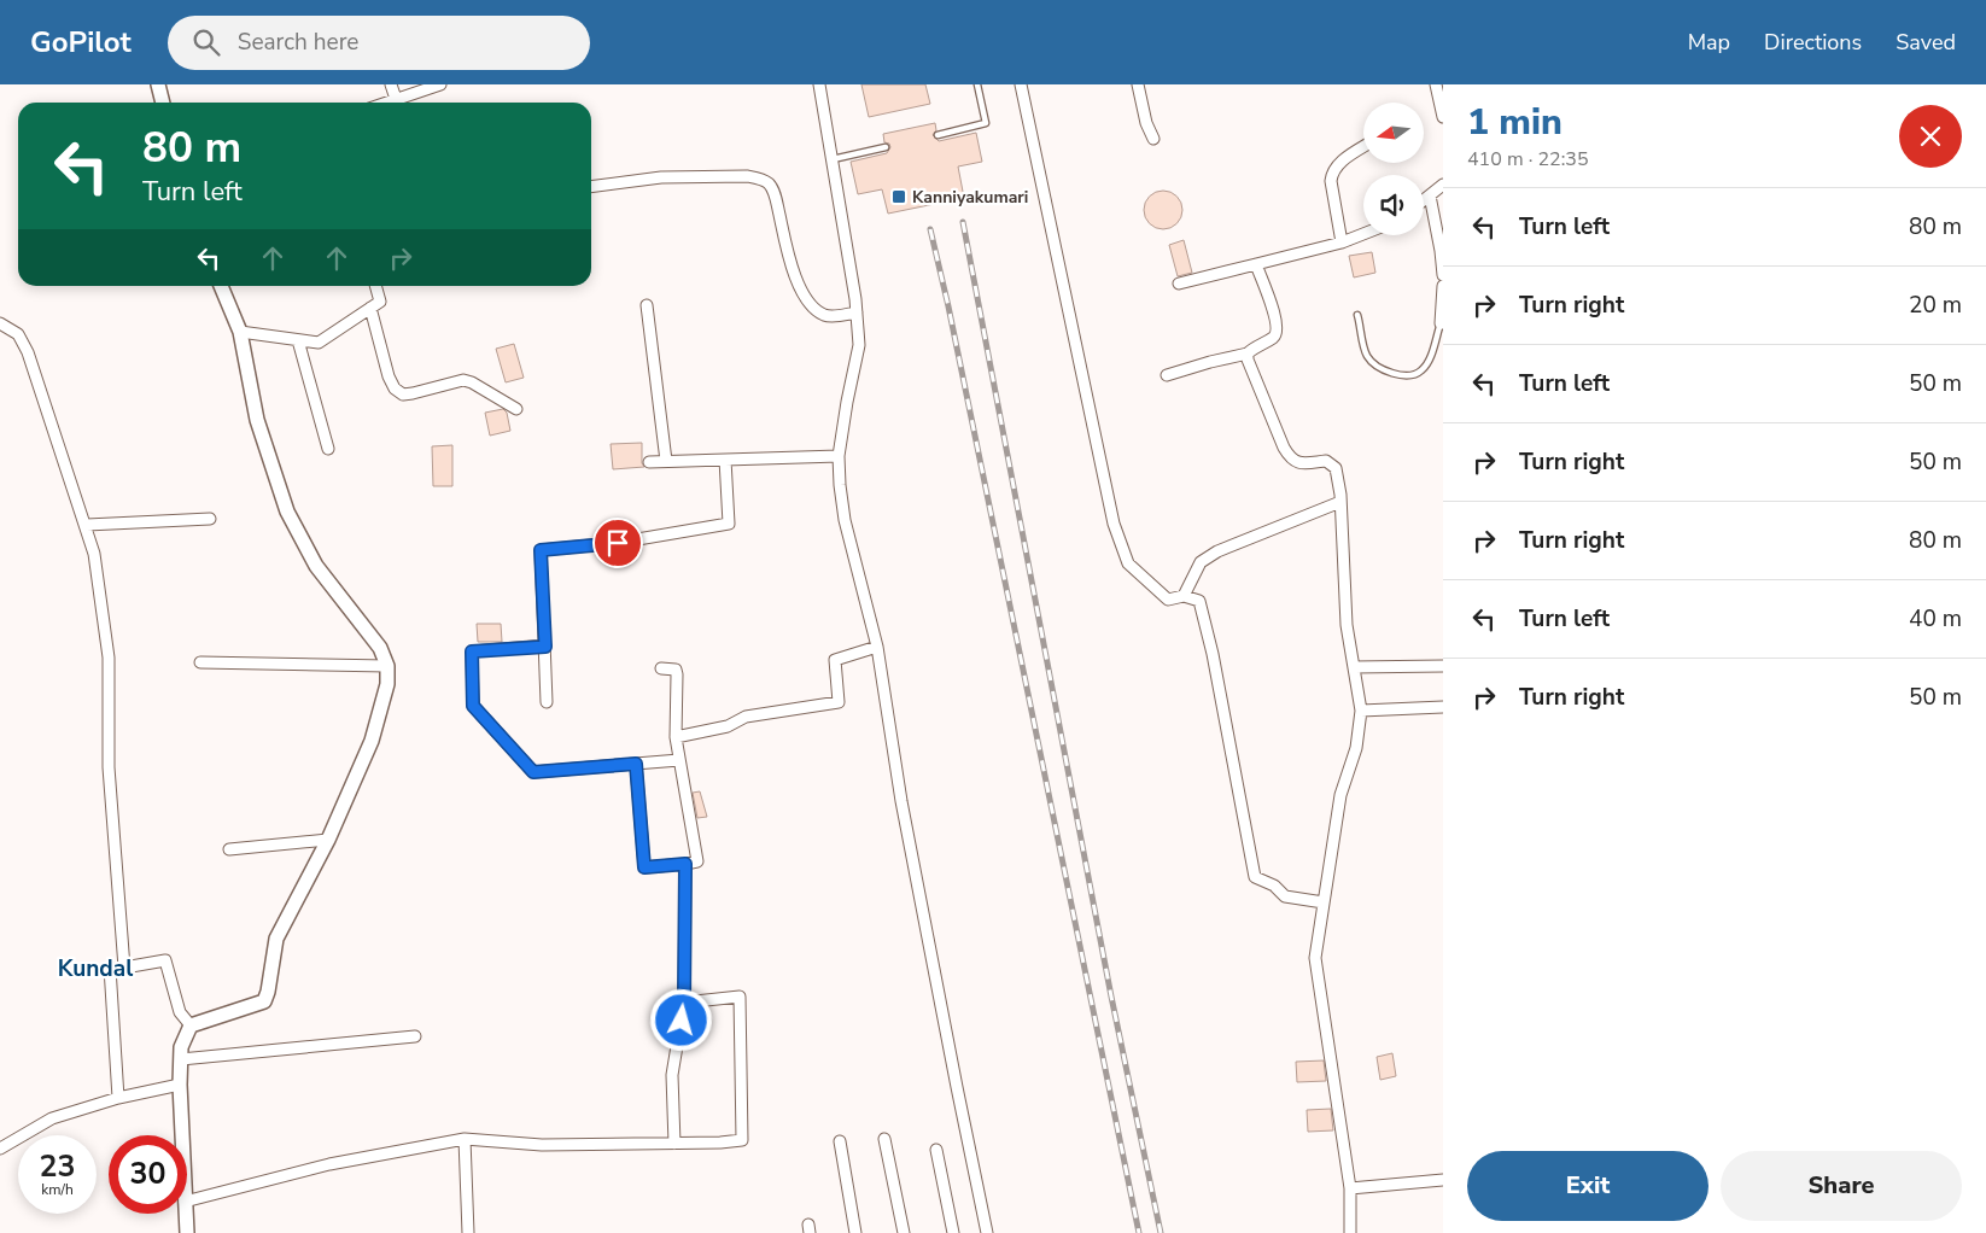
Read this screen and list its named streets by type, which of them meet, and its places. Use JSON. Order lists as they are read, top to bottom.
{
  "districts": ["Kundal"],
  "places": {
    "transit": ["Kanniyakumari"]
  },
  "north": "left",
  "page": {
    "header": "GoPilot",
    "search": "Search here",
    "nav": ["Map", "Directions", "Saved"],
    "heading": ["1 min", "410 m · 22:35"],
    "turn": ["80 m", "Turn left"],
    "list": [
      {
        "name": "Turn left",
        "value": "80 m"
      },
      {
        "name": "Turn right",
        "value": "20 m"
      },
      {
        "name": "Turn left",
        "value": "50 m"
      },
      {
        "name": "Turn right",
        "value": "50 m"
      },
      {
        "name": "Turn right",
        "value": "80 m"
      },
      {
        "name": "Turn left",
        "value": "40 m"
      },
      {
        "name": "Turn right",
        "value": "50 m"
      }
    ],
    "speed": "23 km/h",
    "limit": "30",
    "buttons": ["Exit", "Share"]
  }
}
